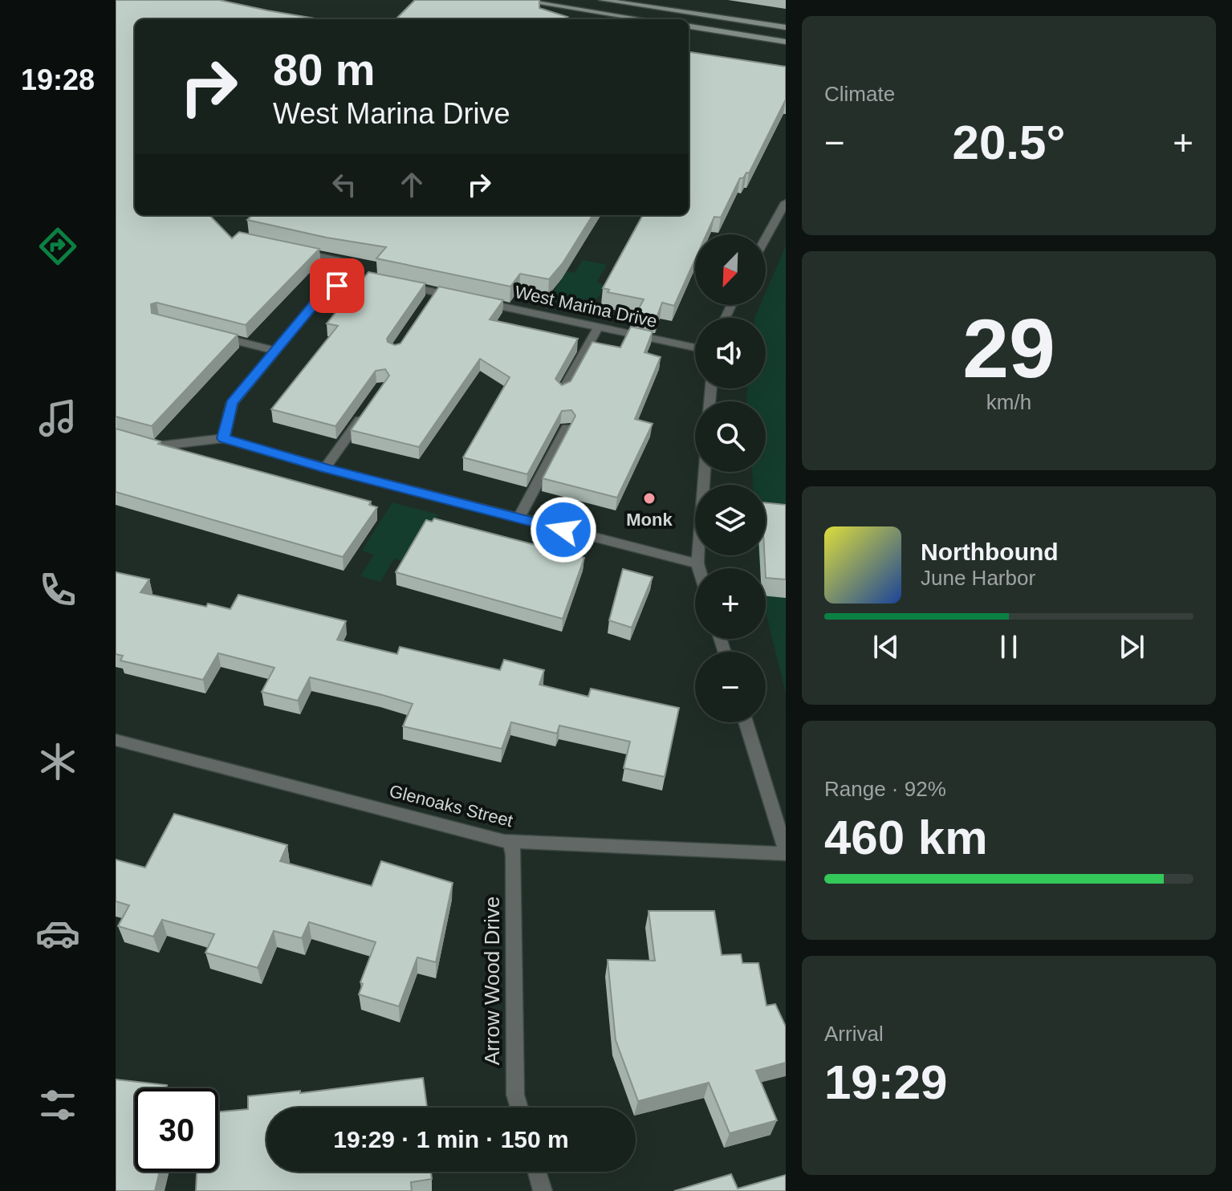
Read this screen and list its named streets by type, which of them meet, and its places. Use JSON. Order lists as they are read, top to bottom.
{
  "streets": {
    "street": ["West Marina Drive", "Glenoaks Street", "Arrow Wood Drive"]
  },
  "crossings": [
    ["Glenoaks Street", "Arrow Wood Drive"]
  ],
  "places": ["Monk"],
  "north": "bottom left",
  "page": {
    "tabs": "19:28",
    "tile": [
      "Climate",
      ["29", "km/h"],
      ["Range · 92%", "460 km"],
      ["Arrival", "19:29"]
    ],
    "turn": ["80 m", "West Marina Drive"],
    "heat": ["−", "20.5°", "+"],
    "map_buttons": ["+", "−"],
    "song": ["Northbound", "June Harbor"],
    "limit": "30",
    "trip": "19:29 · 1 min · 150 m"
  }
}
